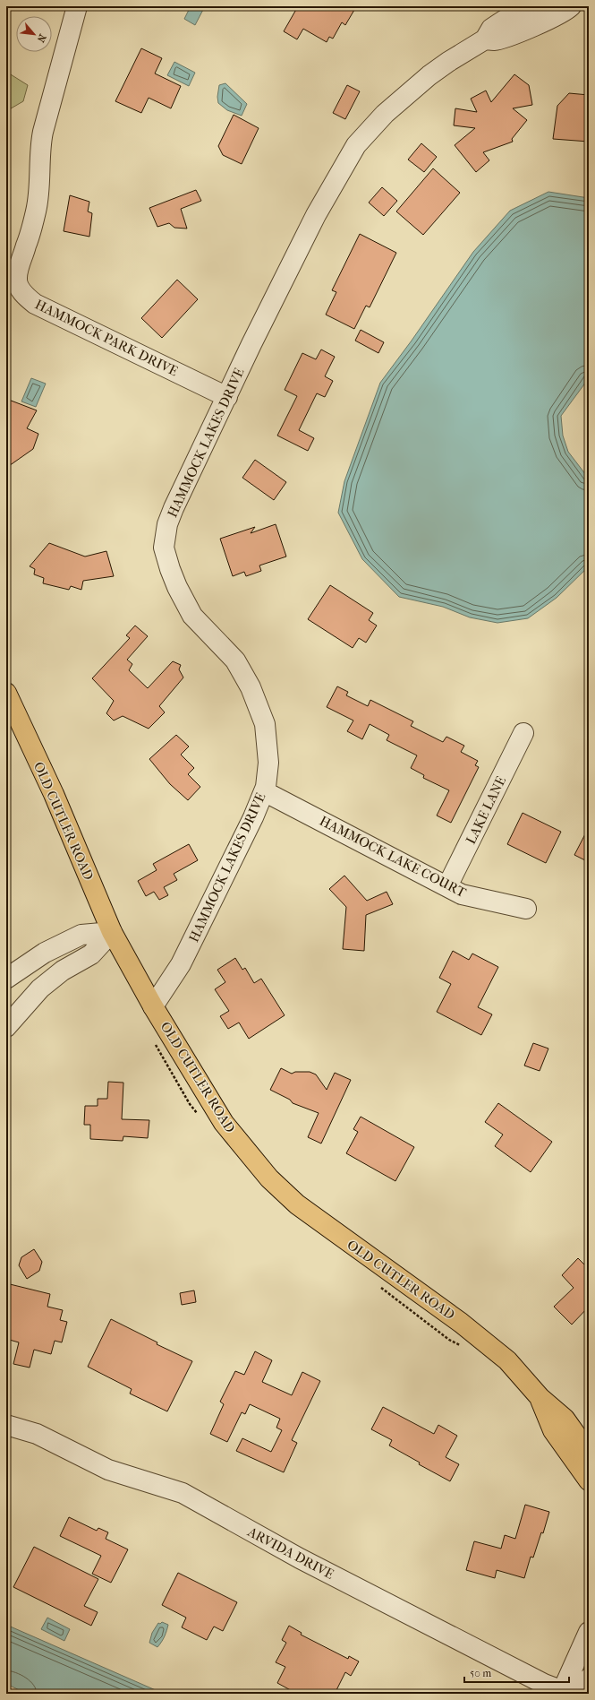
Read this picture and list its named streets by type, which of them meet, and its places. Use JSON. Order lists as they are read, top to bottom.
{
  "streets": {
    "main road": ["OLD CUTLER ROAD"],
    "street": [
      "HAMMOCK PARK DRIVE",
      "HAMMOCK LAKES DRIVE",
      "LAKE LANE",
      "HAMMOCK LAKE COURT",
      "ARVIDA DRIVE"
    ]
  },
  "crossings": [
    ["HAMMOCK PARK DRIVE", "HAMMOCK LAKES DRIVE"],
    ["HAMMOCK LAKES DRIVE", "OLD CUTLER ROAD"],
    ["HAMMOCK LAKES DRIVE", "HAMMOCK LAKE COURT"],
    ["LAKE LANE", "HAMMOCK LAKE COURT"]
  ],
  "scale_bar": "50 m",
  "north": "bottom right"
}
